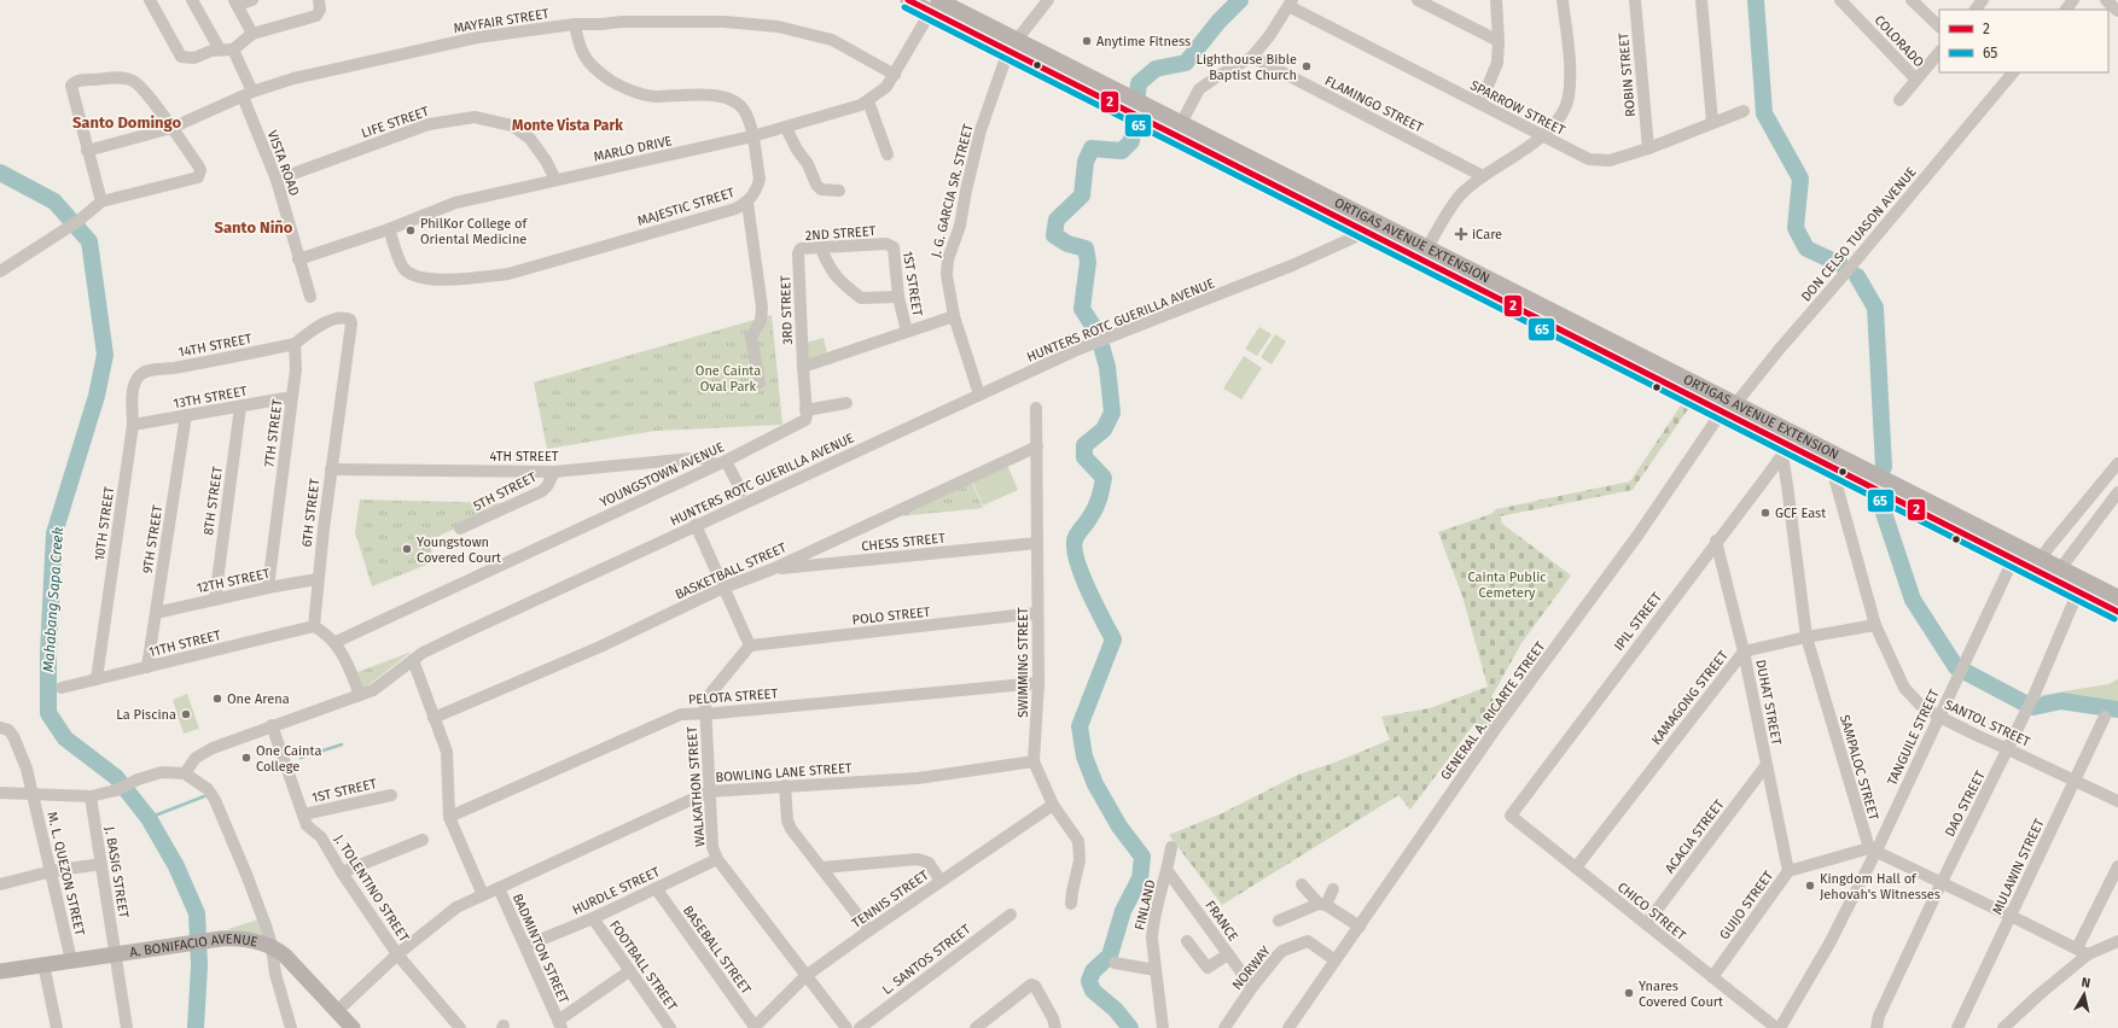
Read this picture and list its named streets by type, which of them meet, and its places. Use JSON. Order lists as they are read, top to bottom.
{
  "streets": {
    "main road": ["ORTIGAS AVENUE EXTENSION", "A. BONIFACIO AVENUE"],
    "street": [
      "MAYFAIR STREET",
      "COLORADO",
      "ROBIN STREET",
      "FLAMINGO STREET",
      "SPARROW STREET",
      "LIFE STREET",
      "MARLO DRIVE",
      "VISTA ROAD",
      "J. G. GARCIA SR. STREET",
      "MAJESTIC STREET",
      "2ND STREET",
      "DON CELSO TUASON AVENUE",
      "1ST STREET",
      "3RD STREET",
      "HUNTERS ROTC GUERILLA AVENUE",
      "14TH STREET",
      "13TH STREET",
      "7TH STREET",
      "4TH STREET",
      "YOUNGSTOWN AVENUE",
      "5TH STREET",
      "8TH STREET",
      "6TH STREET",
      "10TH STREET",
      "9TH STREET",
      "CHESS STREET",
      "BASKETBALL STREET",
      "12TH STREET",
      "POLO STREET",
      "IPIL STREET",
      "11TH STREET",
      "SWIMMING STREET",
      "PELOTA STREET",
      "KAMAGONG STREET",
      "DUHAT STREET",
      "GENERAL A. RICARTE STREET",
      "SANTOL STREET",
      "TANGUILE STREET",
      "SAMPALOC STREET",
      "BOWLING LANE STREET",
      "WALKATHON STREET",
      "DAO STREET",
      "ACACIA STREET",
      "MULAWIN STREET",
      "J. BASIG STREET",
      "M. L. QUEZON STREET",
      "J. TOLENTINO STREET",
      "HURDLE STREET",
      "TENNIS STREET",
      "FINLAND",
      "GUIJO STREET",
      "CHICO STREET",
      "FRANCE",
      "BADMINTON STREET",
      "BASEBALL STREET",
      "L. SANTOS STREET",
      "FOOTBALL STREET",
      "NORWAY"
    ]
  },
  "crossings": [
    ["MAYFAIR STREET", "MARLO DRIVE"],
    ["MAYFAIR STREET", "VISTA ROAD"],
    ["MAYFAIR STREET", "MAJESTIC STREET"],
    ["ROBIN STREET", "SPARROW STREET"],
    ["LIFE STREET", "MARLO DRIVE"],
    ["LIFE STREET", "VISTA ROAD"],
    ["MARLO DRIVE", "VISTA ROAD"],
    ["MARLO DRIVE", "MAJESTIC STREET"],
    ["MARLO DRIVE", "ORTIGAS AVENUE EXTENSION"],
    ["J. G. GARCIA SR. STREET", "ORTIGAS AVENUE EXTENSION"],
    ["J. G. GARCIA SR. STREET", "HUNTERS ROTC GUERILLA AVENUE"],
    ["2ND STREET", "1ST STREET"],
    ["2ND STREET", "3RD STREET"],
    ["DON CELSO TUASON AVENUE", "ORTIGAS AVENUE EXTENSION"],
    ["DON CELSO TUASON AVENUE", "GENERAL A. RICARTE STREET"],
    ["ORTIGAS AVENUE EXTENSION", "HUNTERS ROTC GUERILLA AVENUE"],
    ["ORTIGAS AVENUE EXTENSION", "IPIL STREET"],
    ["ORTIGAS AVENUE EXTENSION", "GENERAL A. RICARTE STREET"],
    ["ORTIGAS AVENUE EXTENSION", "SANTOL STREET"],
    ["ORTIGAS AVENUE EXTENSION", "TANGUILE STREET"],
    ["ORTIGAS AVENUE EXTENSION", "SAMPALOC STREET"],
    ["ORTIGAS AVENUE EXTENSION", "DAO STREET"],
    ["1ST STREET", "J. TOLENTINO STREET"],
    ["HUNTERS ROTC GUERILLA AVENUE", "J. TOLENTINO STREET"],
    ["HUNTERS ROTC GUERILLA AVENUE", "BADMINTON STREET"],
    ["14TH STREET", "7TH STREET"],
    ["14TH STREET", "6TH STREET"],
    ["14TH STREET", "10TH STREET"],
    ["13TH STREET", "7TH STREET"],
    ["13TH STREET", "8TH STREET"],
    ["13TH STREET", "10TH STREET"],
    ["13TH STREET", "9TH STREET"],
    ["7TH STREET", "6TH STREET"],
    ["7TH STREET", "12TH STREET"],
    ["4TH STREET", "YOUNGSTOWN AVENUE"],
    ["4TH STREET", "5TH STREET"],
    ["4TH STREET", "6TH STREET"],
    ["8TH STREET", "12TH STREET"],
    ["6TH STREET", "12TH STREET"],
    ["6TH STREET", "11TH STREET"],
    ["10TH STREET", "11TH STREET"],
    ["9TH STREET", "12TH STREET"],
    ["9TH STREET", "11TH STREET"],
    ["CHESS STREET", "BASKETBALL STREET"],
    ["CHESS STREET", "SWIMMING STREET"],
    ["BASKETBALL STREET", "SWIMMING STREET"],
    ["BASKETBALL STREET", "BADMINTON STREET"],
    ["POLO STREET", "SWIMMING STREET"],
    ["POLO STREET", "WALKATHON STREET"],
    ["IPIL STREET", "DUHAT STREET"],
    ["IPIL STREET", "SAMPALOC STREET"],
    ["IPIL STREET", "CHICO STREET"],
    ["SWIMMING STREET", "PELOTA STREET"],
    ["SWIMMING STREET", "BOWLING LANE STREET"],
    ["SWIMMING STREET", "TENNIS STREET"],
    ["PELOTA STREET", "WALKATHON STREET"],
    ["PELOTA STREET", "BADMINTON STREET"],
    ["KAMAGONG STREET", "DUHAT STREET"],
    ["KAMAGONG STREET", "SANTOL STREET"],
    ["KAMAGONG STREET", "SAMPALOC STREET"],
    ["KAMAGONG STREET", "CHICO STREET"],
    ["DUHAT STREET", "ACACIA STREET"],
    ["DUHAT STREET", "GUIJO STREET"],
    ["GENERAL A. RICARTE STREET", "NORWAY"],
    ["SANTOL STREET", "TANGUILE STREET"],
    ["SANTOL STREET", "DAO STREET"],
    ["SANTOL STREET", "MULAWIN STREET"],
    ["TANGUILE STREET", "SAMPALOC STREET"],
    ["TANGUILE STREET", "GUIJO STREET"],
    ["SAMPALOC STREET", "GUIJO STREET"],
    ["BOWLING LANE STREET", "WALKATHON STREET"],
    ["BOWLING LANE STREET", "J. TOLENTINO STREET"],
    ["BOWLING LANE STREET", "A. BONIFACIO AVENUE"],
    ["BOWLING LANE STREET", "BADMINTON STREET"],
    ["WALKATHON STREET", "HURDLE STREET"],
    ["WALKATHON STREET", "TENNIS STREET"],
    ["ACACIA STREET", "CHICO STREET"],
    ["J. BASIG STREET", "A. BONIFACIO AVENUE"],
    ["M. L. QUEZON STREET", "A. BONIFACIO AVENUE"],
    ["HURDLE STREET", "BADMINTON STREET"],
    ["HURDLE STREET", "BASEBALL STREET"],
    ["HURDLE STREET", "FOOTBALL STREET"],
    ["TENNIS STREET", "BASEBALL STREET"],
    ["FINLAND", "FRANCE"],
    ["GUIJO STREET", "CHICO STREET"],
    ["FRANCE", "NORWAY"]
  ],
  "districts": ["Santo Domingo", "Monte Vista Park", "Santo Niño"],
  "water": ["Mahabang Sapa Creek"],
  "parks": ["One Cainta Oval Park", "Cainta Public Cemetery"],
  "places": {
    "other": [
      "Anytime Fitness",
      "Lighthouse Bible Baptist Church",
      "PhilKor College of Oriental Medicine",
      "GCF East",
      "Youngstown Covered Court",
      "One Arena",
      "La Piscina",
      "One Cainta College",
      "Kingdom Hall of Jehovah's Witnesses",
      "Ynares Covered Court"
    ],
    "health": ["iCare"]
  },
  "lines": ["transit line 2", "transit line 65"],
  "legend": ["2", "65"],
  "north": "top"
}
